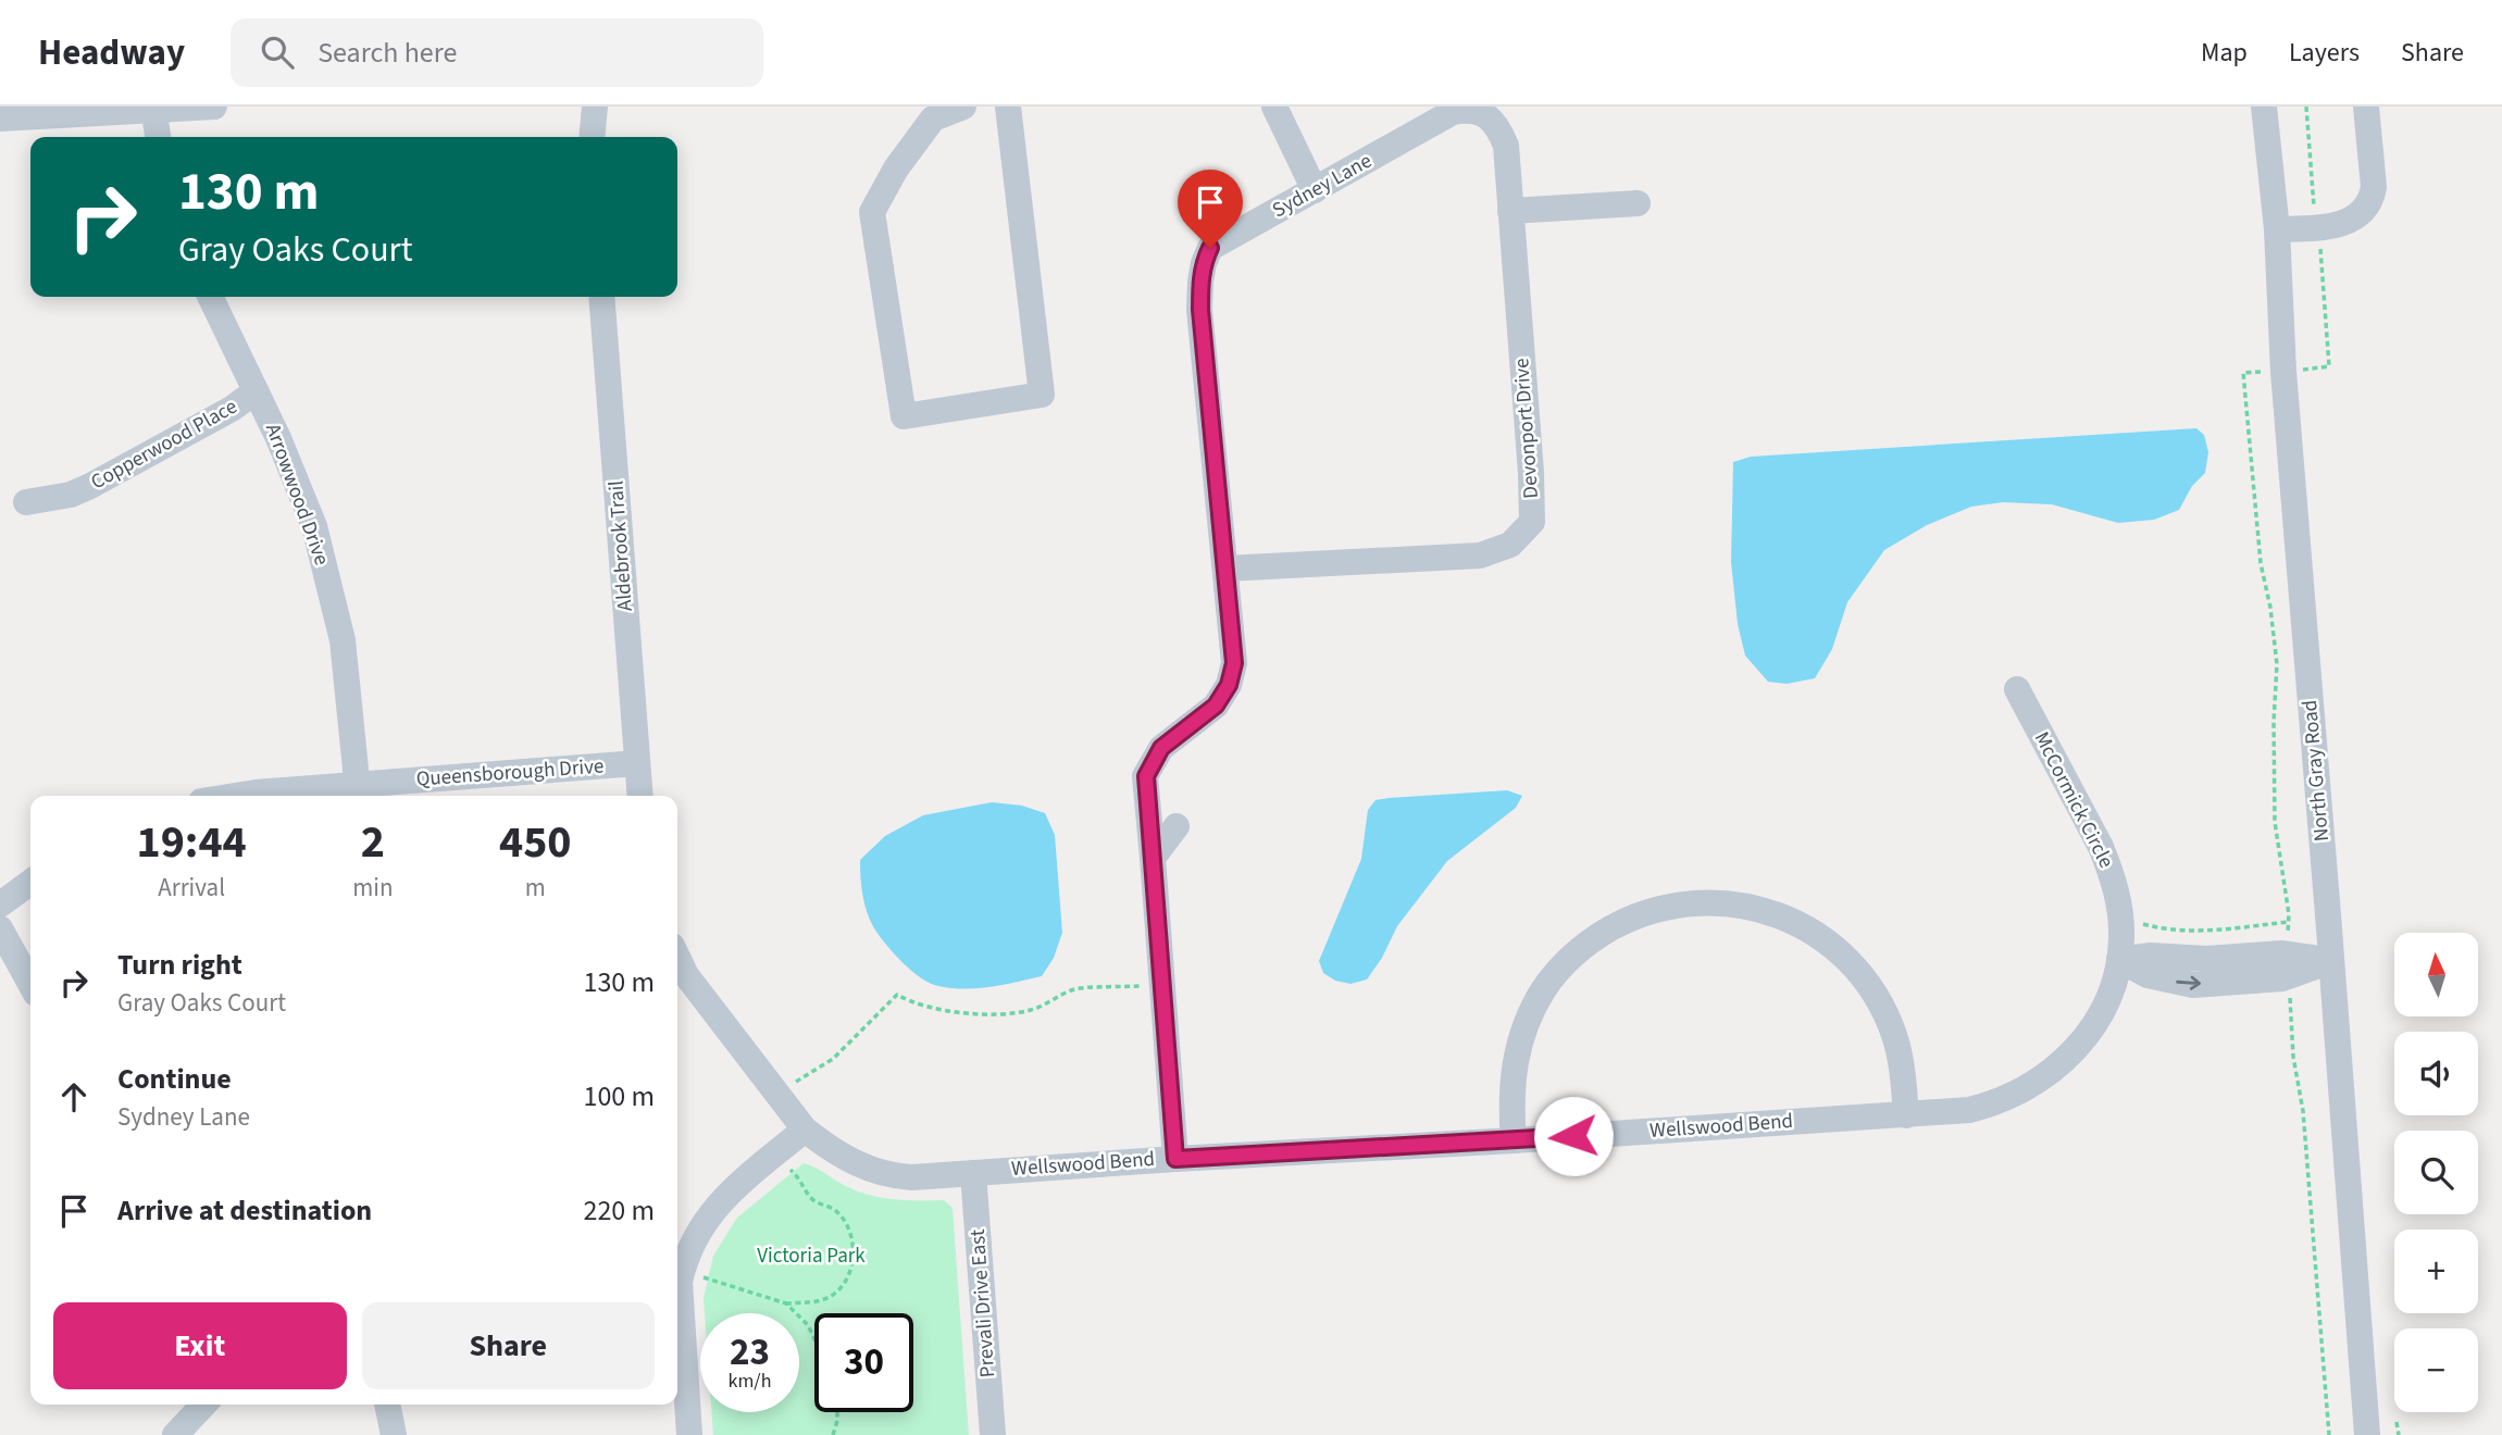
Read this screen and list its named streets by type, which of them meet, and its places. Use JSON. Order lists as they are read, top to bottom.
{
  "streets": {
    "street": [
      "Sydney Lane",
      "Devonport Drive",
      "Copperwood Place",
      "Arrowwood Drive",
      "Aldebrook Trail",
      "North Gray Road",
      "Queensborough Drive",
      "McCormick Circle",
      "Wellswood Bend",
      "Prevali Drive East"
    ]
  },
  "crossings": [
    ["Sydney Lane", "Devonport Drive"],
    ["Sydney Lane", "Wellswood Bend"],
    ["Copperwood Place", "Arrowwood Drive"],
    ["Arrowwood Drive", "Queensborough Drive"],
    ["Aldebrook Trail", "Queensborough Drive"],
    ["McCormick Circle", "Wellswood Bend"],
    ["Wellswood Bend", "Prevali Drive East"]
  ],
  "parks": ["Victoria Park"],
  "north": "top",
  "page": {
    "header": "Headway",
    "search": "Search here",
    "nav": ["Map", "Layers", "Share"],
    "turn": ["130 m", "Gray Oaks Court"],
    "eta": [
      "19:44",
      "Arrival",
      "2",
      "min",
      "450",
      "m"
    ],
    "list": [
      {
        "name": "Turn right",
        "note": "Gray Oaks Court",
        "value": "130 m"
      },
      {
        "name": "Continue",
        "note": "Sydney Lane",
        "value": "100 m"
      },
      {
        "name": "Arrive at destination",
        "value": "220 m"
      }
    ],
    "map_buttons": ["+", "−"],
    "buttons": ["Exit", "Share"],
    "speed": "23 km/h",
    "limit": "30"
  }
}
